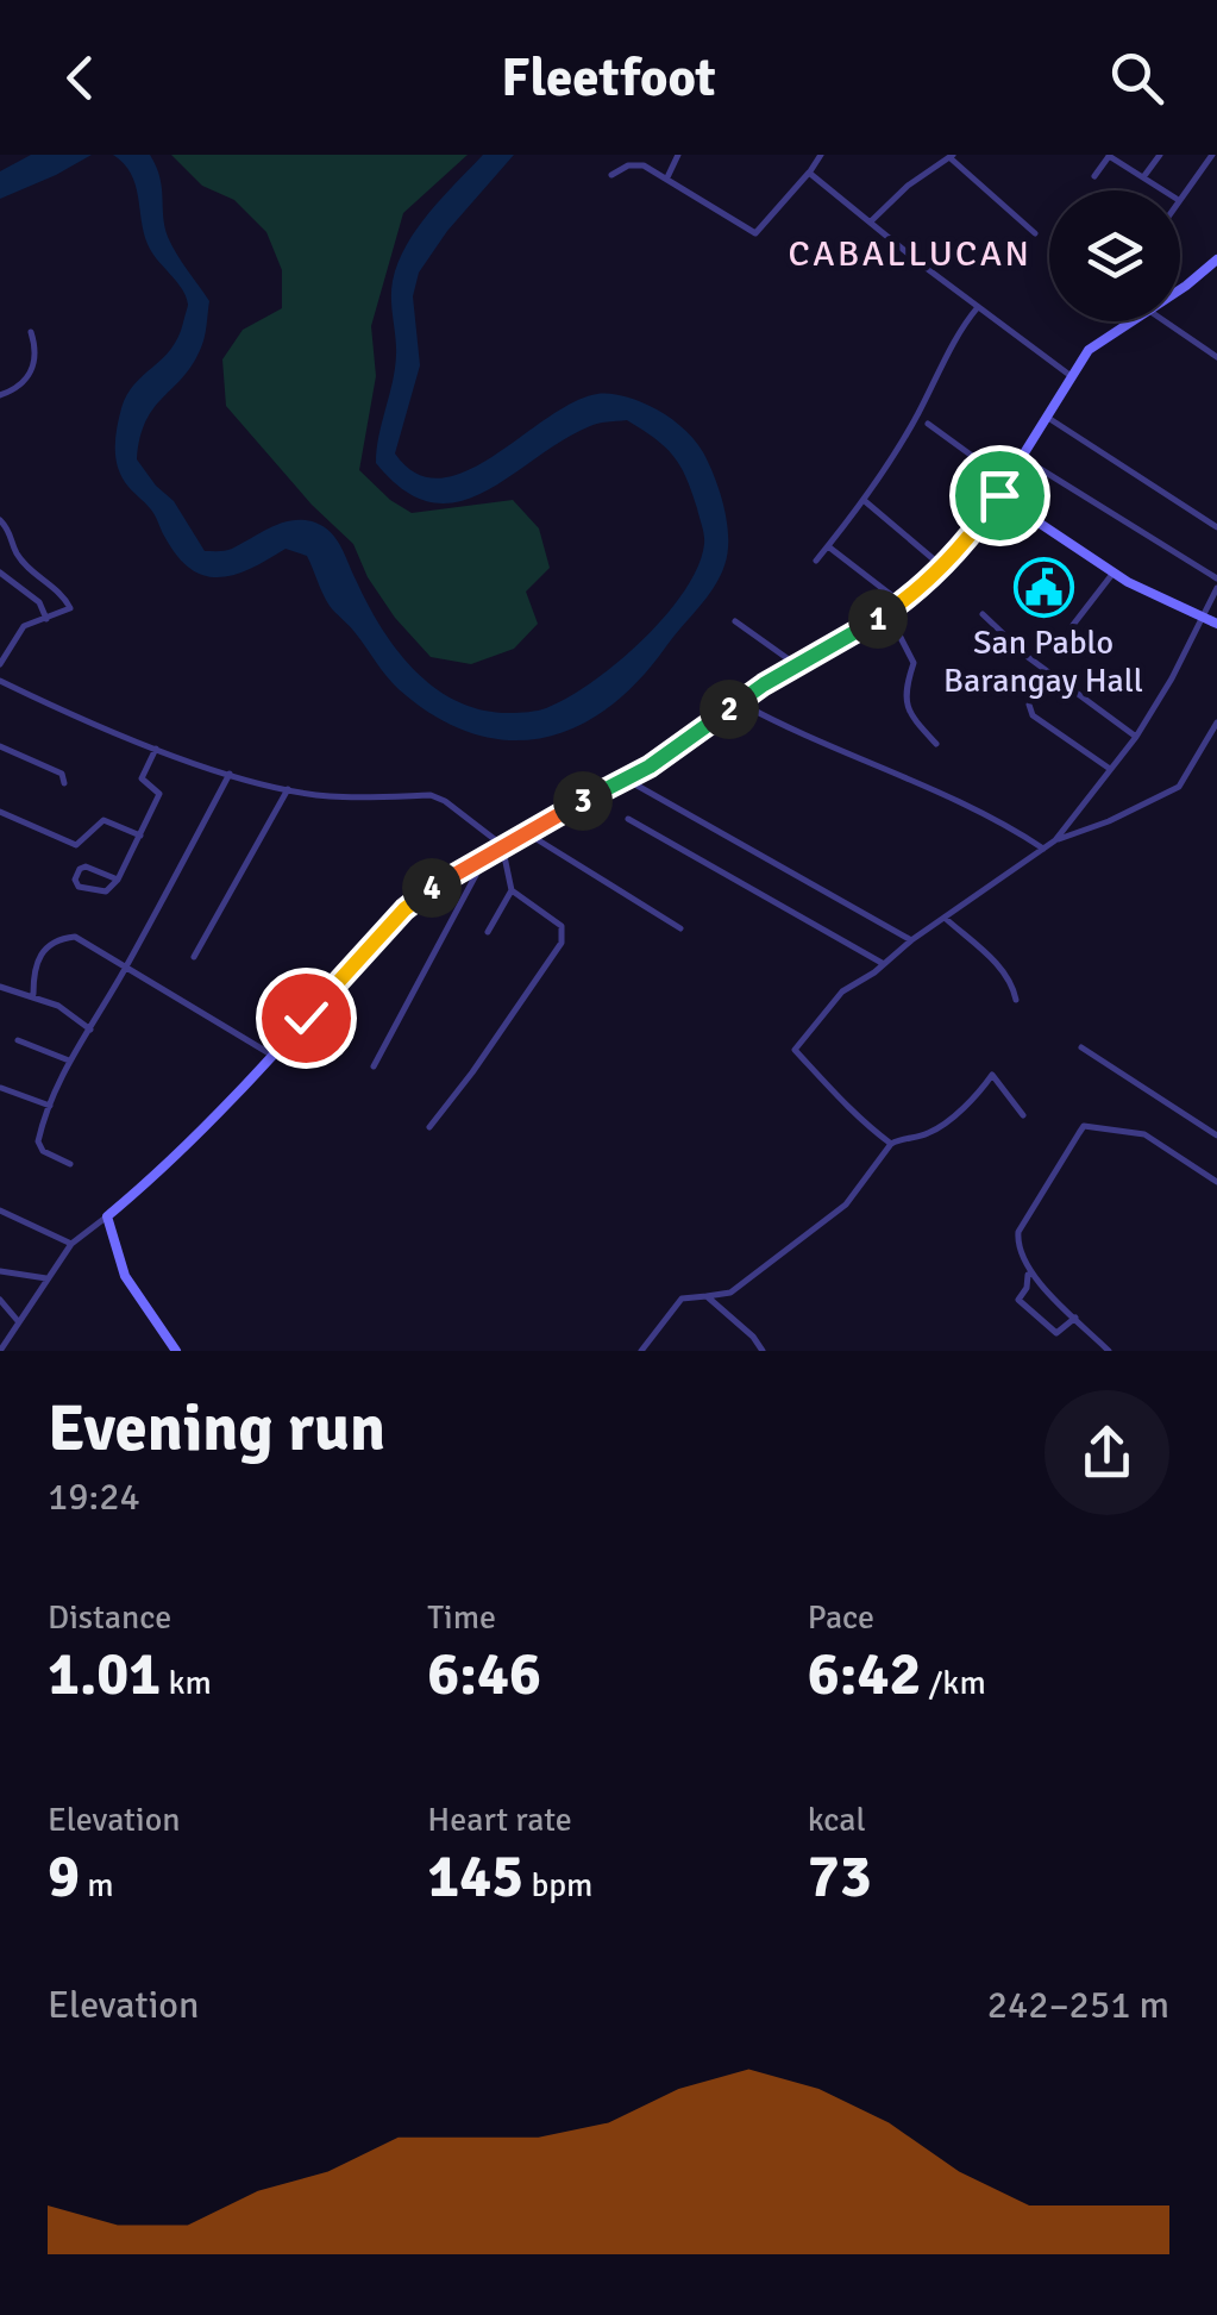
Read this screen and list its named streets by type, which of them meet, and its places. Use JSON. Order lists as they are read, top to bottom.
{
  "districts": ["CABALLUCAN"],
  "places": {
    "public building": ["San Pablo Barangay Hall"]
  },
  "page": {
    "header": "Fleetfoot",
    "pins": [
      "1",
      "2",
      "3",
      "4"
    ],
    "heading": ["Evening run", "19:24"],
    "stats": [
      ["Distance", "1.01 km"],
      ["Time", "6:46"],
      ["Pace", "6:42 /km"],
      ["Elevation", "9 m"],
      ["Heart rate", "145 bpm"],
      ["kcal", "73"]
    ],
    "chart": ["Elevation", "242–251 m"]
  }
}
